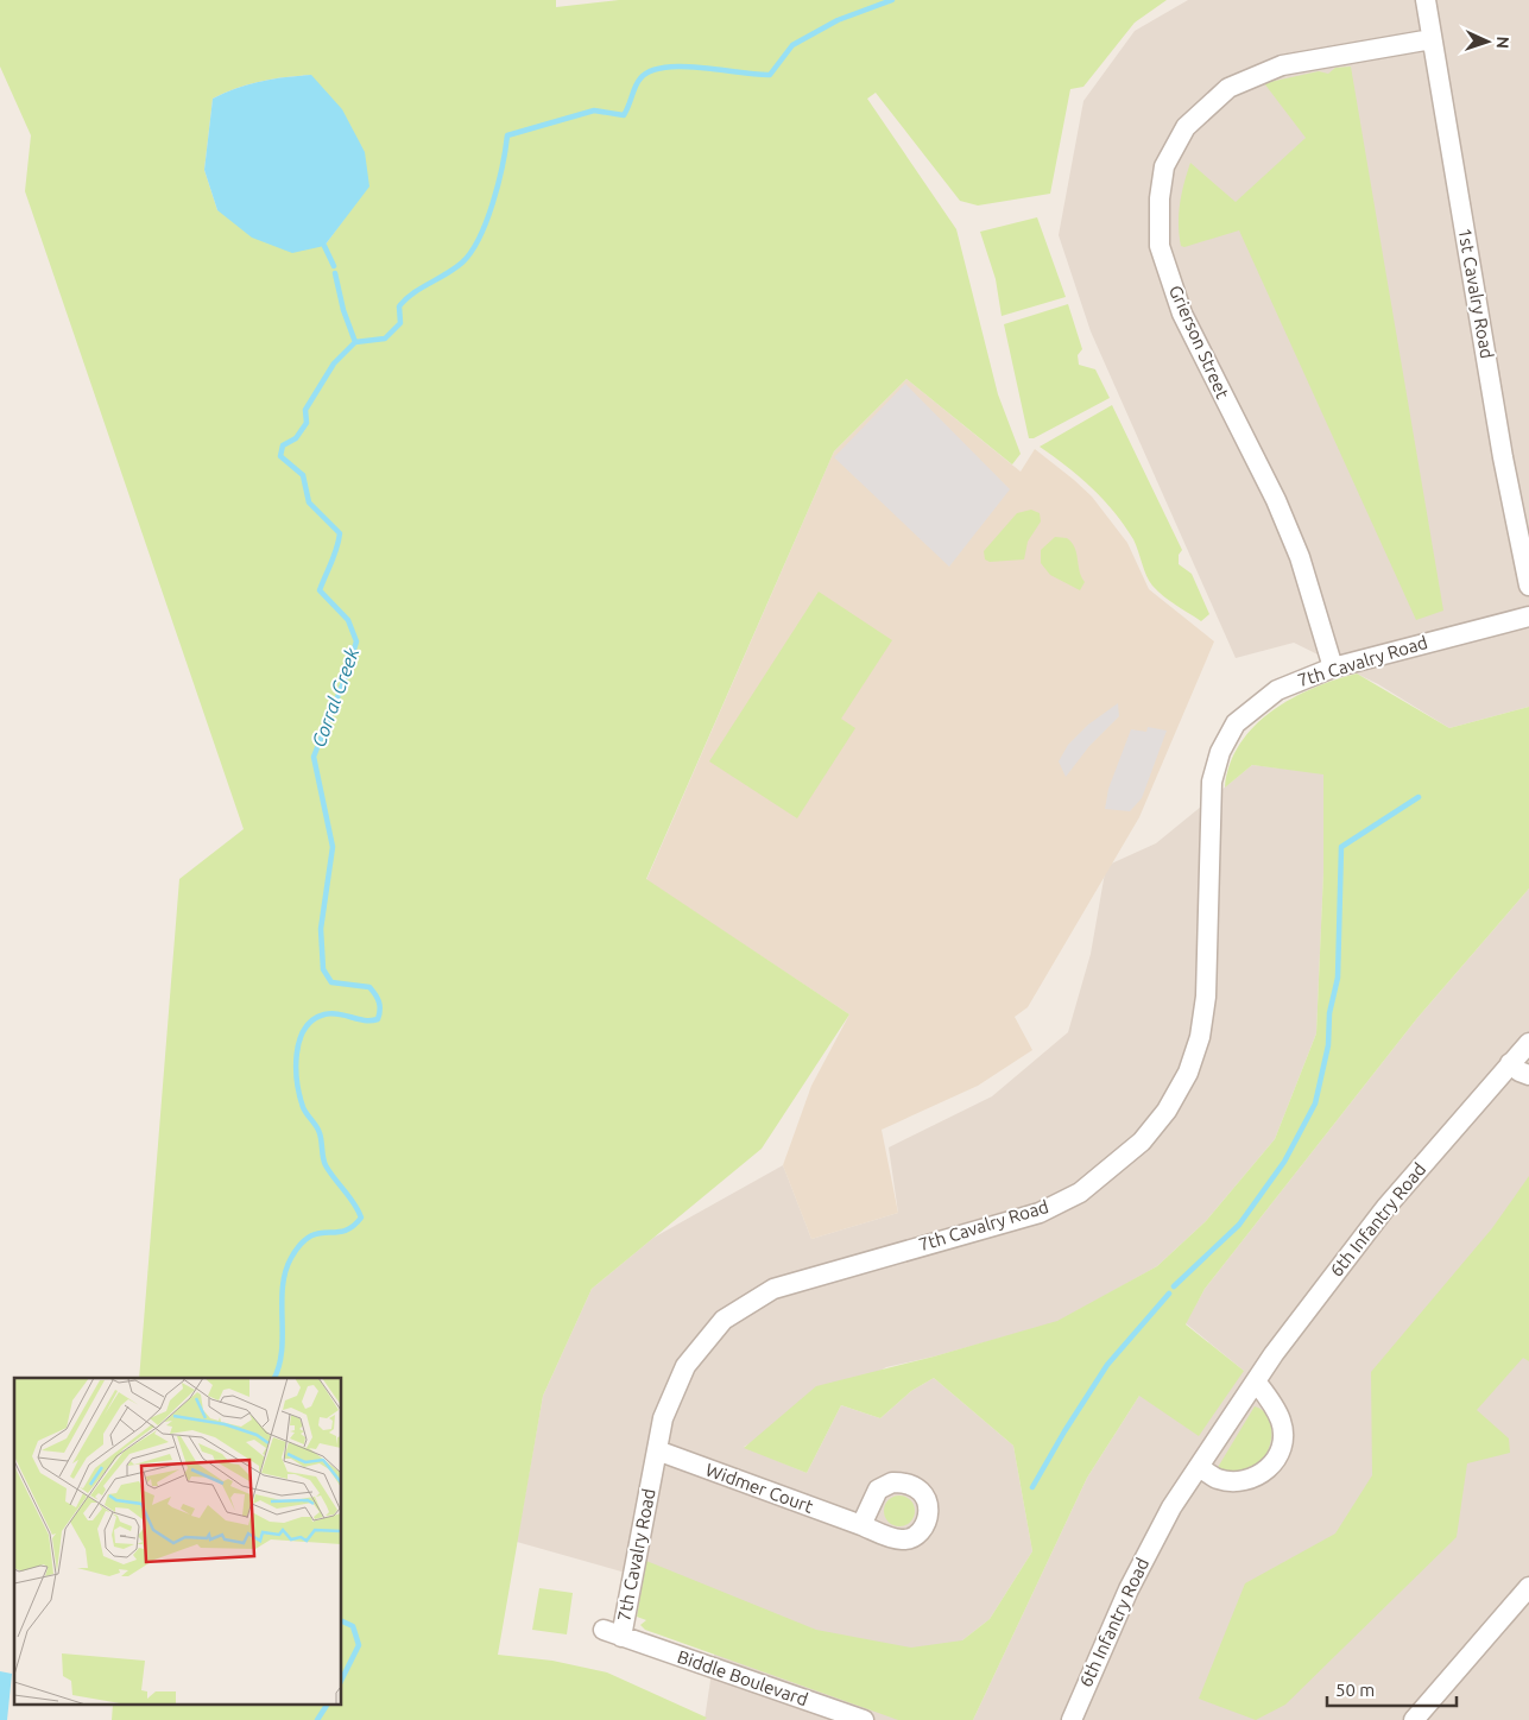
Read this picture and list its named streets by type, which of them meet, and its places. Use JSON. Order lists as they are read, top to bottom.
{
  "streets": {
    "street": [
      "1st Cavalry Road",
      "Grierson Street",
      "7th Cavalry Road",
      "6th Infantry Road",
      "Widmer Court",
      "Biddle Boulevard"
    ]
  },
  "crossings": [
    ["1st Cavalry Road", "Grierson Street"],
    ["Grierson Street", "7th Cavalry Road"],
    ["7th Cavalry Road", "Widmer Court"],
    ["7th Cavalry Road", "Biddle Boulevard"]
  ],
  "water": ["Corral Creek"],
  "scale_bar": "50 m",
  "north": "right"
}
